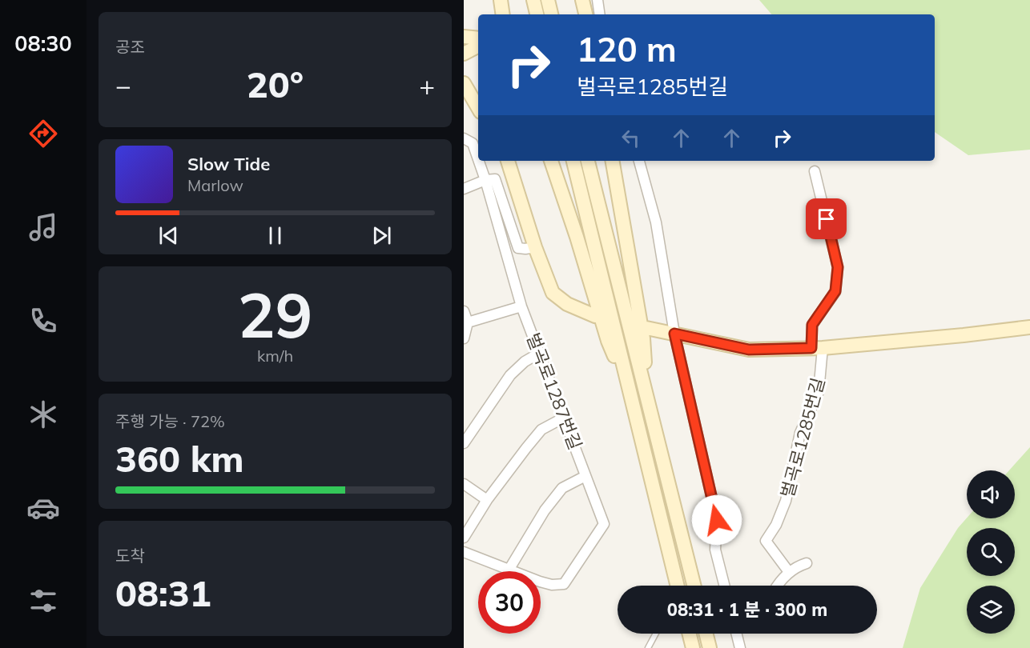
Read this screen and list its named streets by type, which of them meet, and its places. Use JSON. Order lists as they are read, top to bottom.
{
  "streets": {
    "street": ["벌곡로1287번길", "벌곡로1285번길"]
  },
  "page": {
    "tabs": "08:30",
    "tile": [
      "공조",
      ["29", "km/h"],
      ["주행 가능 · 72%", "360 km"],
      ["도착", "08:31"]
    ],
    "turn": ["120 m", "벌곡로1285번길"],
    "heat": ["−", "20°", "+"],
    "song": ["Slow Tide", "Marlow"],
    "limit": "30",
    "trip": "08:31 · 1 분 · 300 m"
  }
}
